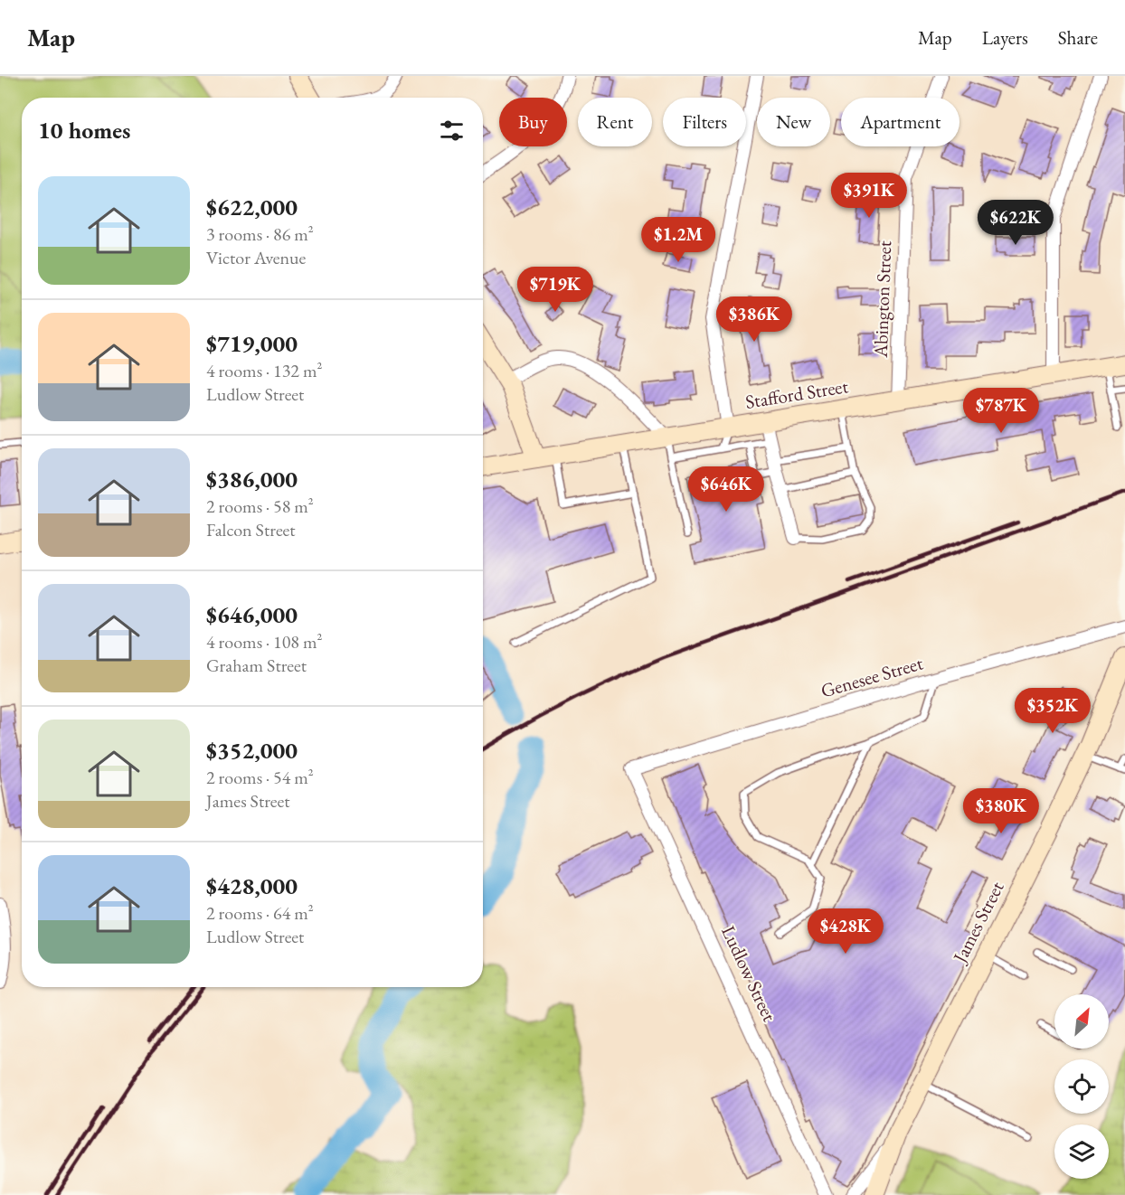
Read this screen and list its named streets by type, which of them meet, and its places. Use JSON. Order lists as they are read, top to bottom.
{
  "streets": {
    "main road": ["Stafford Street", "James Street"],
    "street": ["Abington Street", "Genesee Street", "Ludlow Street"]
  },
  "crossings": [
    ["Abington Street", "Stafford Street"],
    ["Genesee Street", "Ludlow Street"]
  ],
  "north": "top right",
  "page": {
    "header": "Map",
    "nav": ["Map", "Layers", "Share"],
    "chip": [
      "Buy",
      "Rent",
      "Filters",
      "New",
      "Apartment"
    ],
    "heading": "10 homes",
    "list": [
      {
        "name": "$622,000",
        "note": "3 rooms · 86 m² · Victor Avenue"
      },
      {
        "name": "$719,000",
        "note": "4 rooms · 132 m² · Ludlow Street"
      },
      {
        "name": "$386,000",
        "note": "2 rooms · 58 m² · Falcon Street"
      },
      {
        "name": "$646,000",
        "note": "4 rooms · 108 m² · Graham Street"
      },
      {
        "name": "$352,000",
        "note": "2 rooms · 54 m² · James Street"
      },
      {
        "name": "$428,000",
        "note": "2 rooms · 64 m² · Ludlow Street"
      }
    ],
    "price": [
      "$391K",
      "$622K",
      "$1.2M",
      "$719K",
      "$386K",
      "$787K",
      "$646K",
      "$352K",
      "$380K",
      "$428K"
    ]
  }
}
